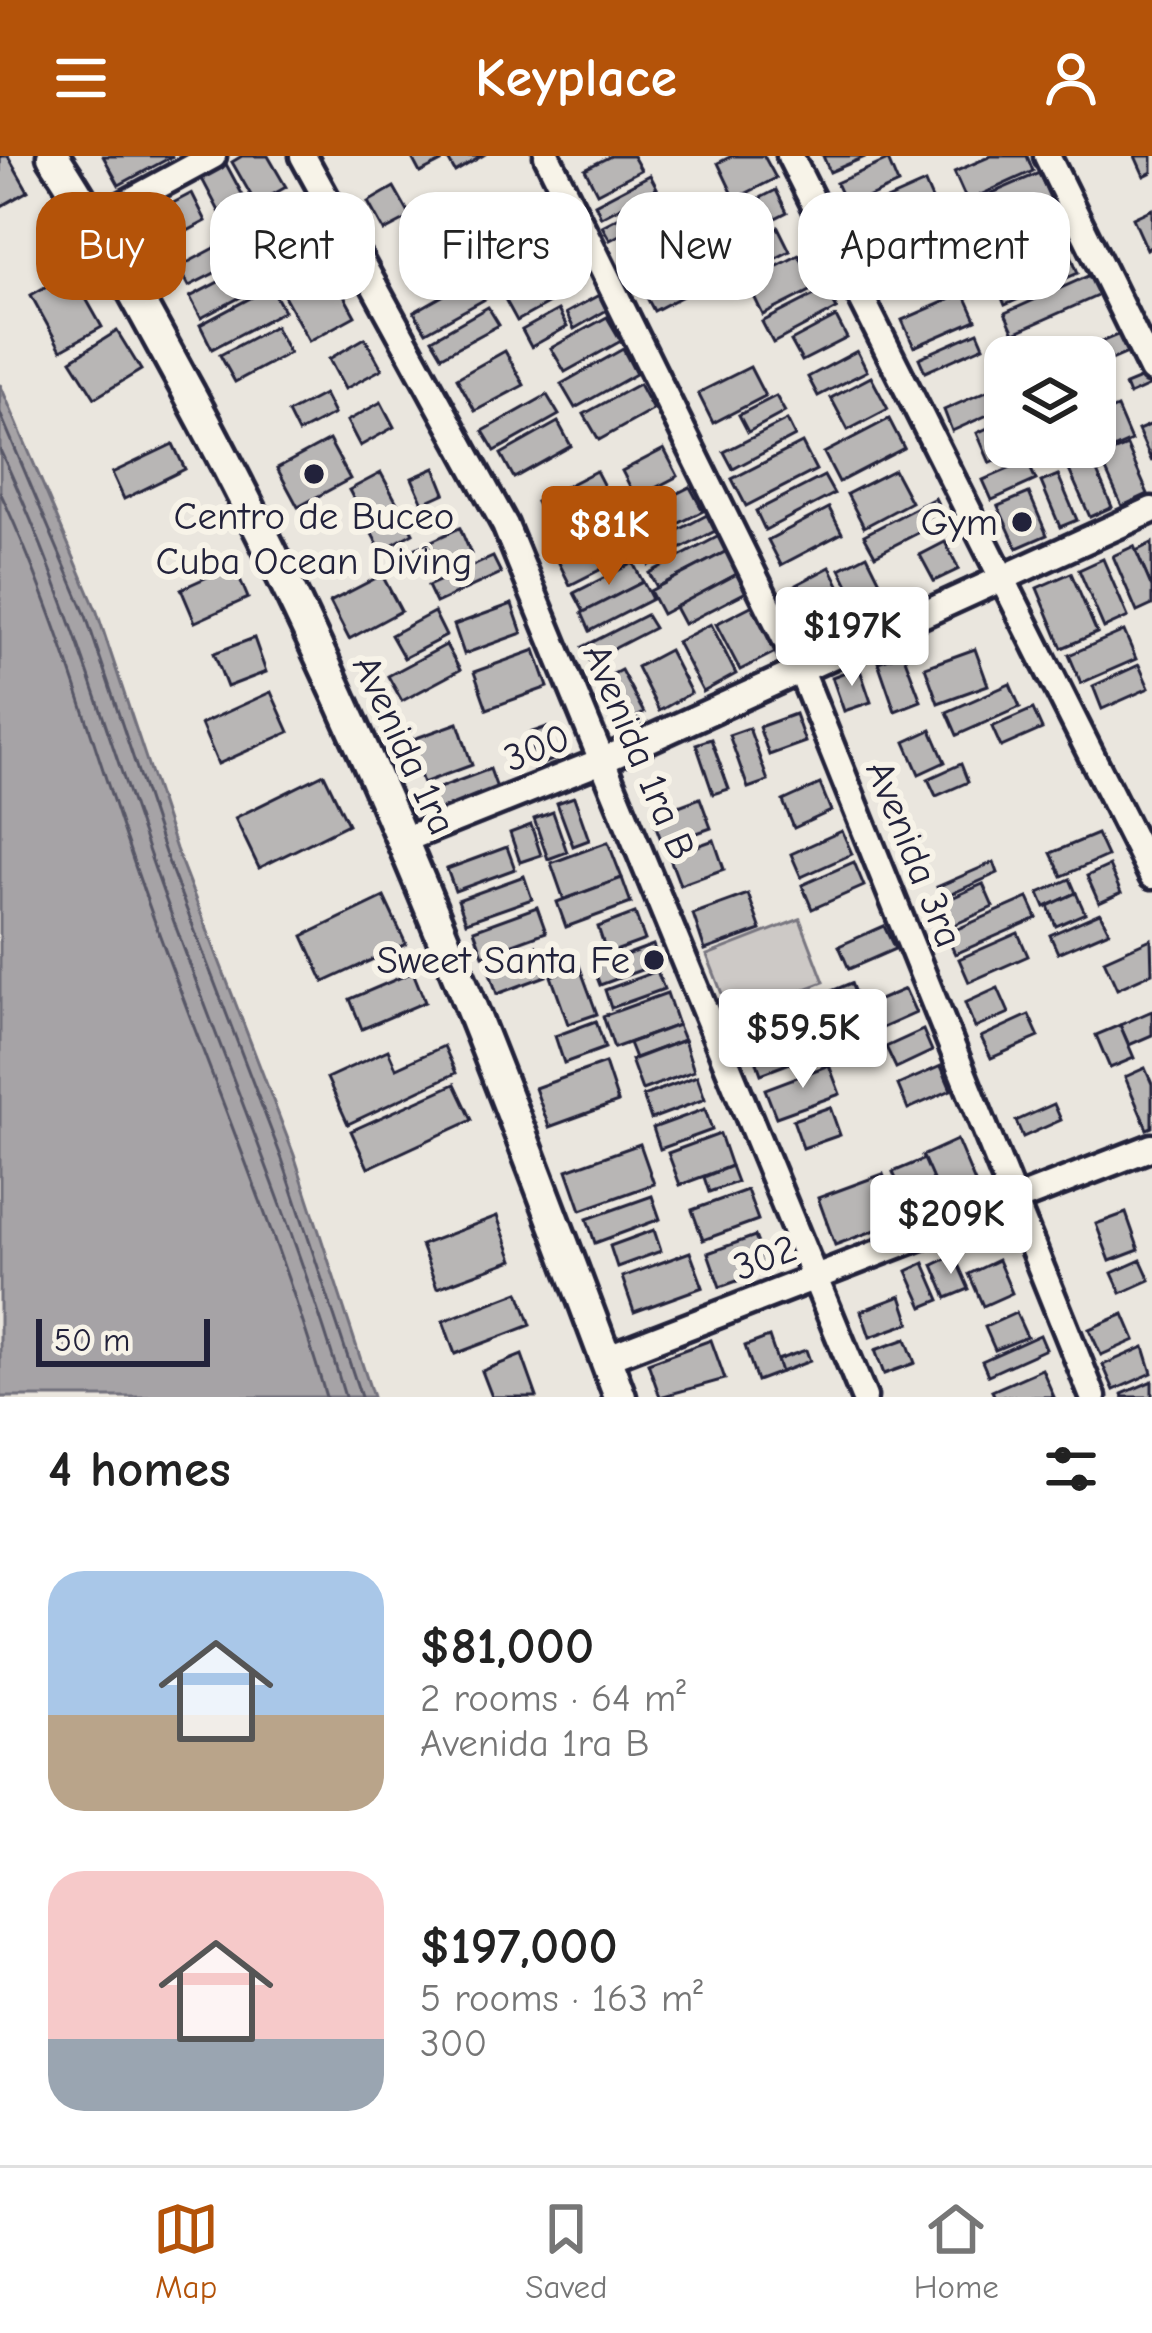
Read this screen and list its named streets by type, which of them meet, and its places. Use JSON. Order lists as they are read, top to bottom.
{
  "streets": {
    "street": [
      "Avenida 1ra",
      "300",
      "Avenida 1ra B",
      "Avenida 3ra",
      "302"
    ]
  },
  "crossings": [
    ["Avenida 1ra", "300"],
    ["Avenida 1ra", "302"],
    ["300", "Avenida 1ra B"],
    ["300", "Avenida 3ra"],
    ["Avenida 1ra B", "302"],
    ["Avenida 3ra", "302"]
  ],
  "places": ["Centro de Buceo Cuba Ocean Diving", "Gym", "Sweet Santa Fe"],
  "scale_bar": "50 m",
  "page": {
    "header": "Keyplace",
    "chip": [
      "Buy",
      "Rent",
      "Filters",
      "New",
      "Apartment"
    ],
    "price": [
      "$81K",
      "$197K",
      "$59.5K",
      "$209K"
    ],
    "scale": "50 m",
    "heading": "4 homes",
    "list": [
      {
        "name": "$81,000",
        "note": "2 rooms · 64 m² · Avenida 1ra B"
      },
      {
        "name": "$197,000",
        "note": "5 rooms · 163 m² · 300"
      }
    ],
    "tabs": ["Map", "Saved", "Home"]
  }
}
